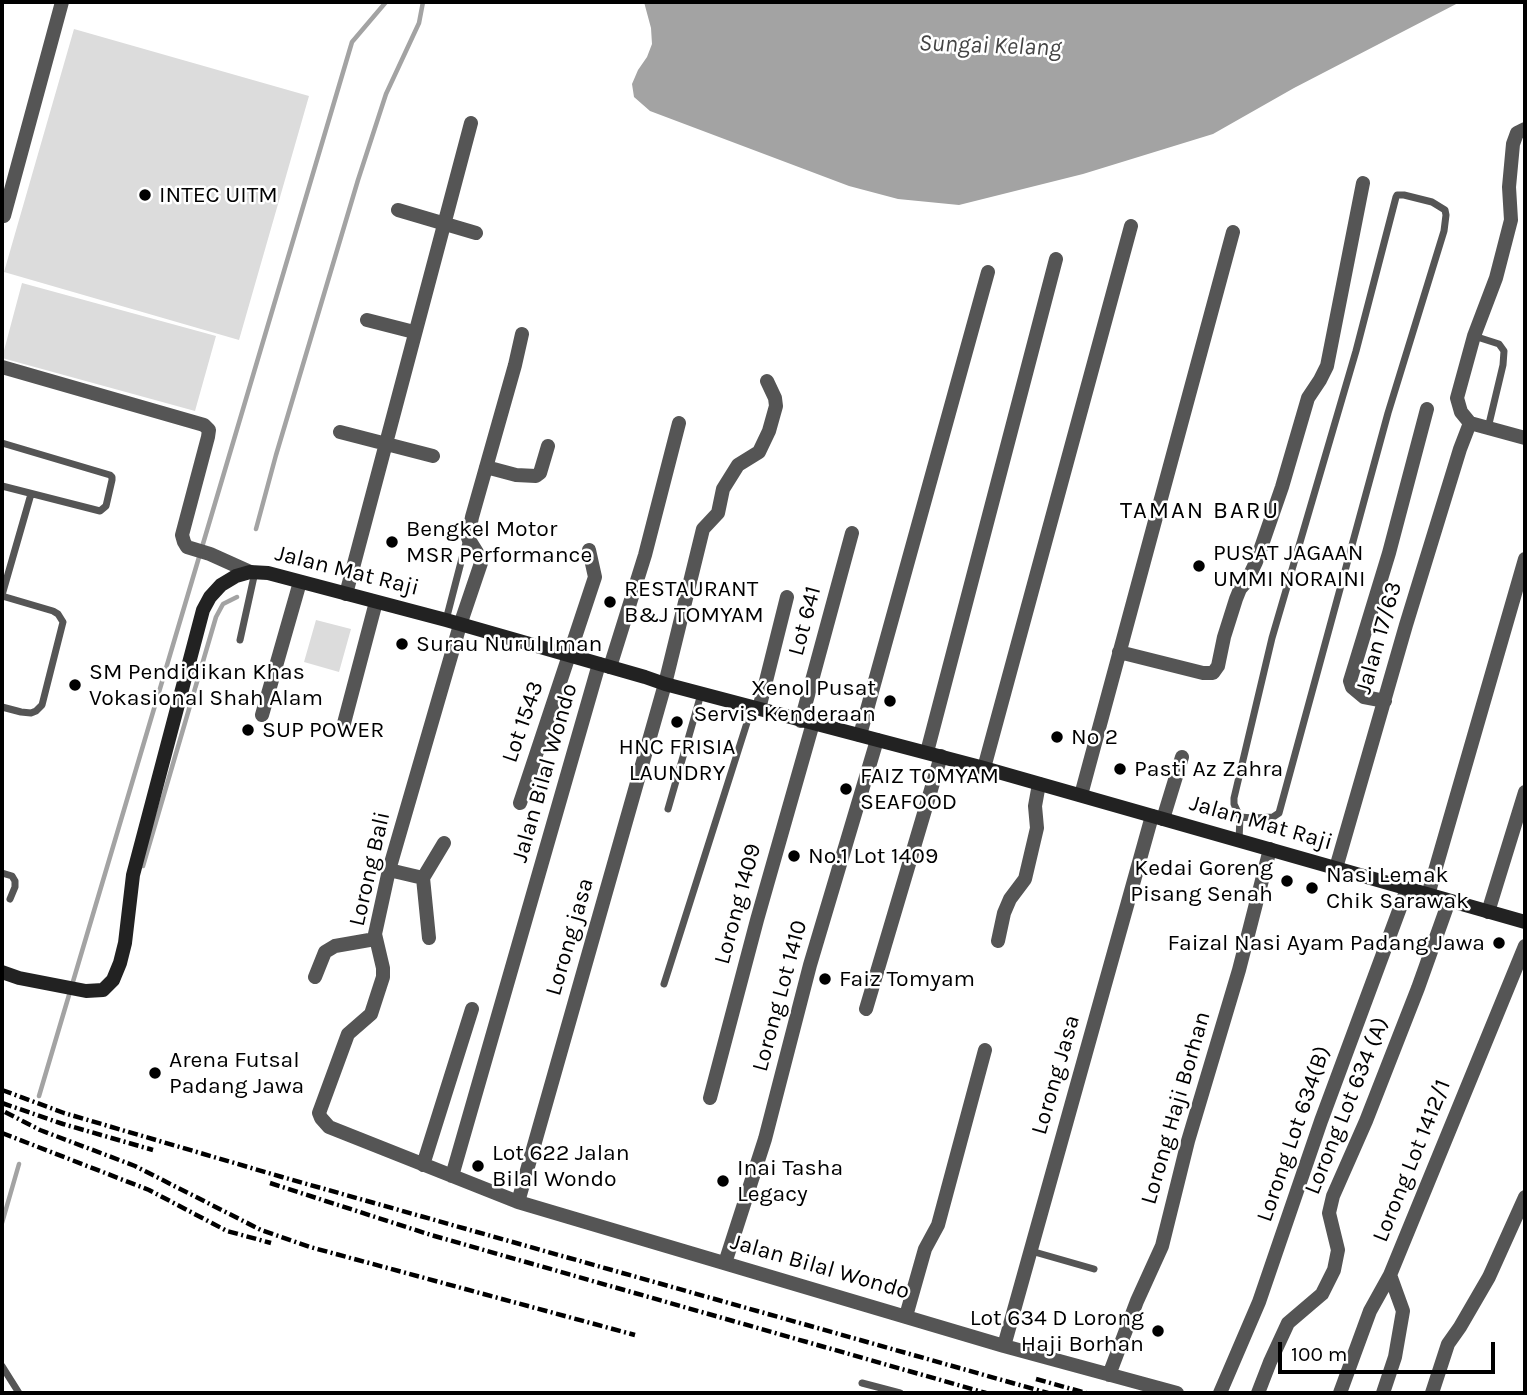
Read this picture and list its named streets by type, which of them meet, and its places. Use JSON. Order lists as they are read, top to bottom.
{
  "streets": {
    "street": [
      "Jalan Mat Raji",
      "Lot 641",
      "Jalan 17/63",
      "Lot 1543",
      "Jalan Bilal Wondo",
      "Lorong Bali",
      "Lorong 1409",
      "Lorong jasa",
      "Lorong Lot 1410",
      "Lorong Jasa",
      "Lorong Lot 634 (A)",
      "Lorong Haji Borhan",
      "Lorong Lot 634(B)",
      "Lorong Lot 1412/1"
    ]
  },
  "crossings": [
    ["Jalan Mat Raji", "Lot 641"],
    ["Jalan Mat Raji", "Jalan 17/63"],
    ["Jalan Mat Raji", "Lot 1543"],
    ["Jalan Mat Raji", "Jalan Bilal Wondo"],
    ["Jalan Mat Raji", "Lorong Bali"],
    ["Jalan Mat Raji", "Lorong 1409"],
    ["Jalan Mat Raji", "Lorong jasa"],
    ["Jalan Mat Raji", "Lorong Lot 1410"],
    ["Jalan Mat Raji", "Lorong Jasa"],
    ["Jalan Mat Raji", "Lorong Lot 634 (A)"],
    ["Jalan Mat Raji", "Lorong Haji Borhan"],
    ["Jalan Mat Raji", "Lorong Lot 634(B)"],
    ["Lot 641", "Lorong 1409"],
    ["Jalan Bilal Wondo", "Lorong Bali"],
    ["Jalan Bilal Wondo", "Lorong jasa"],
    ["Jalan Bilal Wondo", "Lorong Lot 1410"],
    ["Jalan Bilal Wondo", "Lorong Jasa"],
    ["Jalan Bilal Wondo", "Lorong Haji Borhan"]
  ],
  "districts": ["TAMAN BARU"],
  "water": ["Sungai Kelang"],
  "places": [
    "INTEC UITM",
    "Bengkel Motor MSR Performance",
    "PUSAT JAGAAN UMMI NORAINI",
    "RESTAURANT B&J TOMYAM",
    "Surau Nurul Iman",
    "SM Pendidikan Khas Vokasional Shah Alam",
    "Xenol Pusat Servis Kenderaan",
    "HNC FRISIA LAUNDRY",
    "SUP POWER",
    "No 2",
    "Pasti Az Zahra",
    "FAIZ TOMYAM SEAFOOD",
    "No.1 Lot 1409",
    "Kedai Goreng Pisang Senah",
    "Nasi Lemak Chik Sarawak",
    "Faizal Nasi Ayam Padang Jawa",
    "Faiz Tomyam",
    "Arena Futsal Padang Jawa",
    "Lot 622 Jalan Bilal Wondo",
    "Inai Tasha Legacy",
    "Lot 634 D Lorong Haji Borhan"
  ],
  "scale_bar": "100 m"
}
